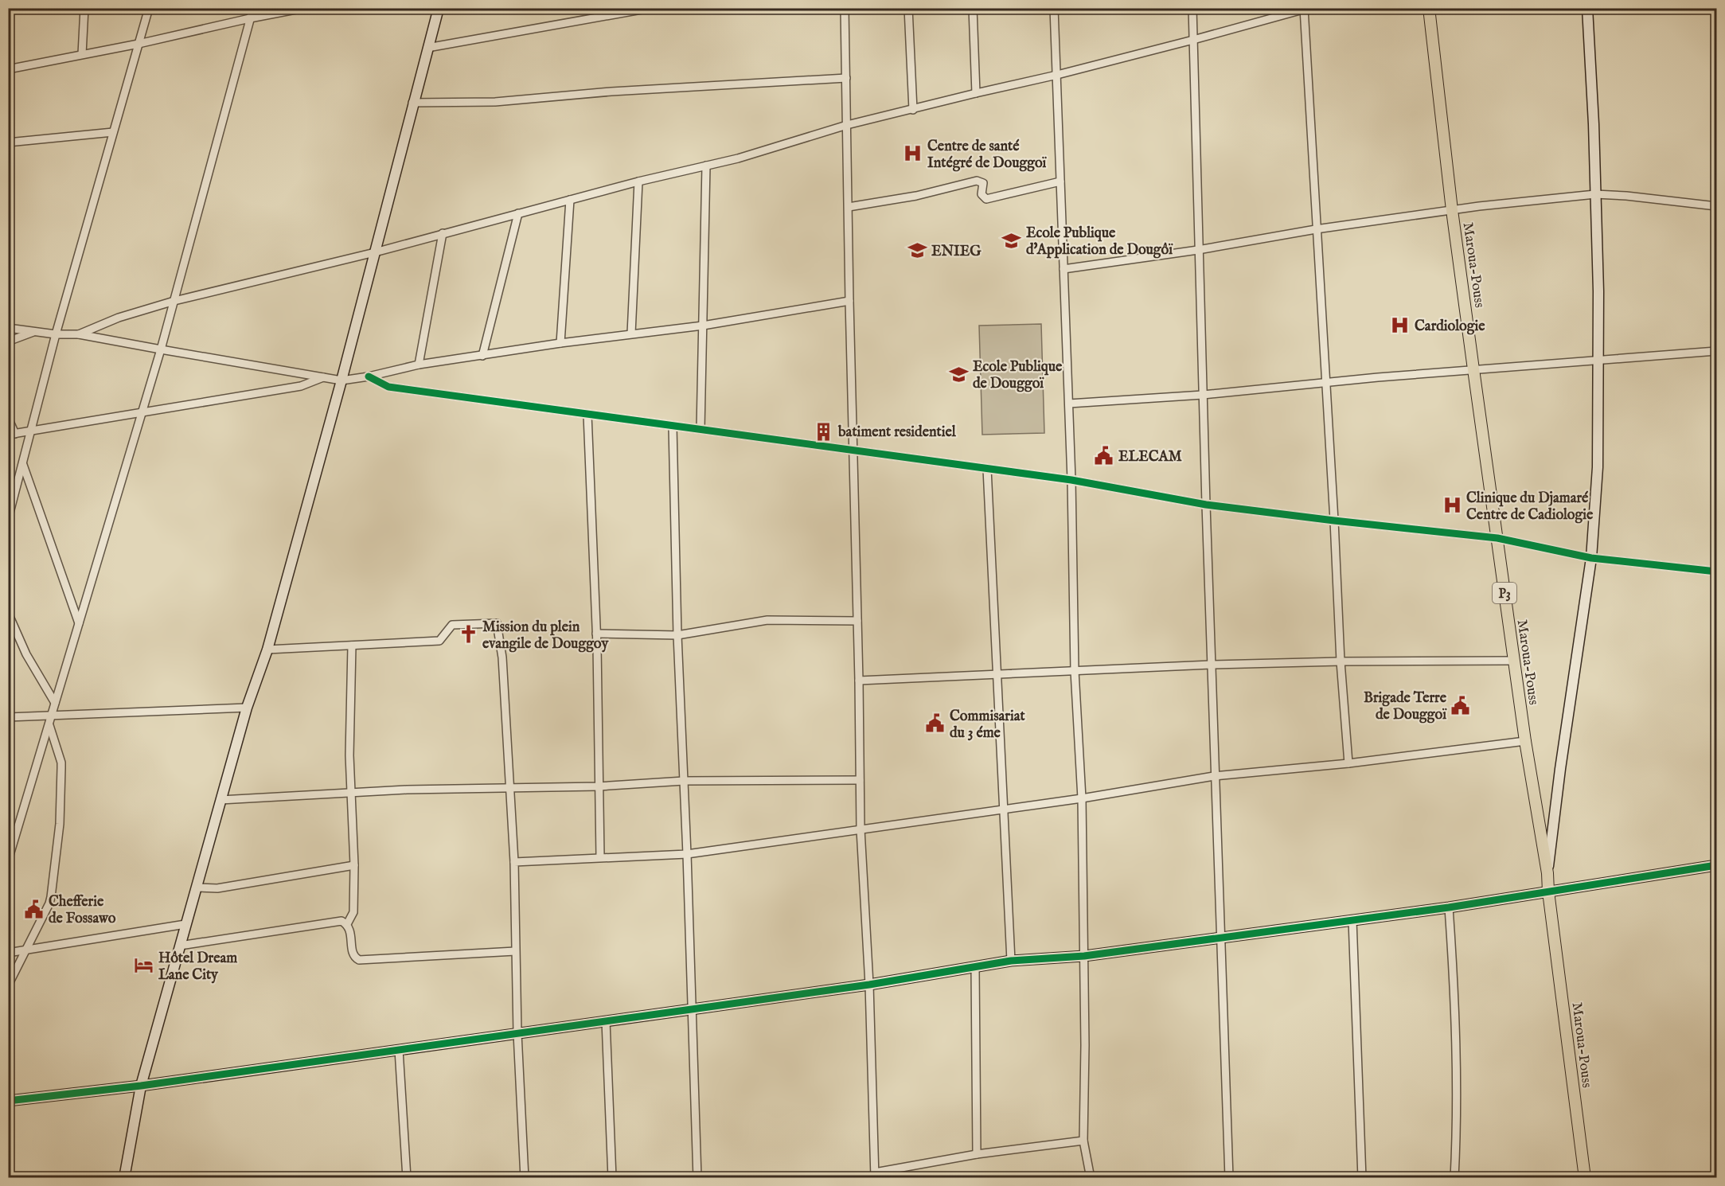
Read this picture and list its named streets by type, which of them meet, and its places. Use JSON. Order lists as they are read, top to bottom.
{
  "streets": {
    "main road": ["Maroua-Pouss", "P3"]
  },
  "places": {
    "hospital": ["Centre de santé Intégré de Douggoï", "Cardiologie", "Clinique du Djamaré Centre de Cadiologie"],
    "school or university": ["Ecole Publique d'Application de Dougôï", "ENIEG", "Ecole Publique de Douggoï"],
    "building": ["batiment residentiel"],
    "public building": [
      "ELECAM",
      "Brigade Terre de Douggoï",
      "Commisariat du 3 éme",
      "Chefferie de Fossawo"
    ],
    "church": ["Mission du plein evangile de Douggoy"],
    "hotel": ["Hôtel Dream Lane City"]
  }
}
